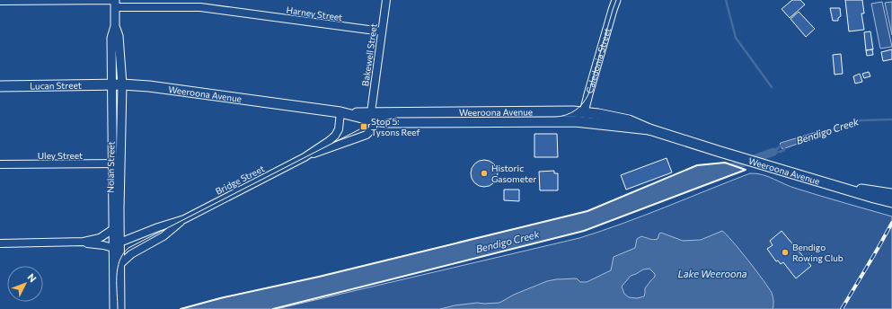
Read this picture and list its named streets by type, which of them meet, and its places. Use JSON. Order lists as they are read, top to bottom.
{
  "streets": {
    "main road": ["Lucan Street", "Weeroona Avenue"],
    "street": [
      "Harney Street",
      "Bakewell Street",
      "Caledonia Street",
      "Uley Street",
      "Nolan Street",
      "Bridge Street"
    ]
  },
  "crossings": [
    ["Harney Street", "Bakewell Street"],
    ["Harney Street", "Nolan Street"],
    ["Bakewell Street", "Weeroona Avenue"],
    ["Bakewell Street", "Bridge Street"],
    ["Caledonia Street", "Weeroona Avenue"],
    ["Lucan Street", "Weeroona Avenue"],
    ["Lucan Street", "Nolan Street"],
    ["Weeroona Avenue", "Nolan Street"],
    ["Weeroona Avenue", "Bridge Street"],
    ["Uley Street", "Nolan Street"],
    ["Nolan Street", "Bridge Street"]
  ],
  "water": ["Bendigo Creek", "Lake Weeroona"],
  "places": {
    "transit": ["Stop 5: Tysons Reef"],
    "other": ["Historic Gasometer", "Bendigo Rowing Club"]
  },
  "north": "top right"
}
